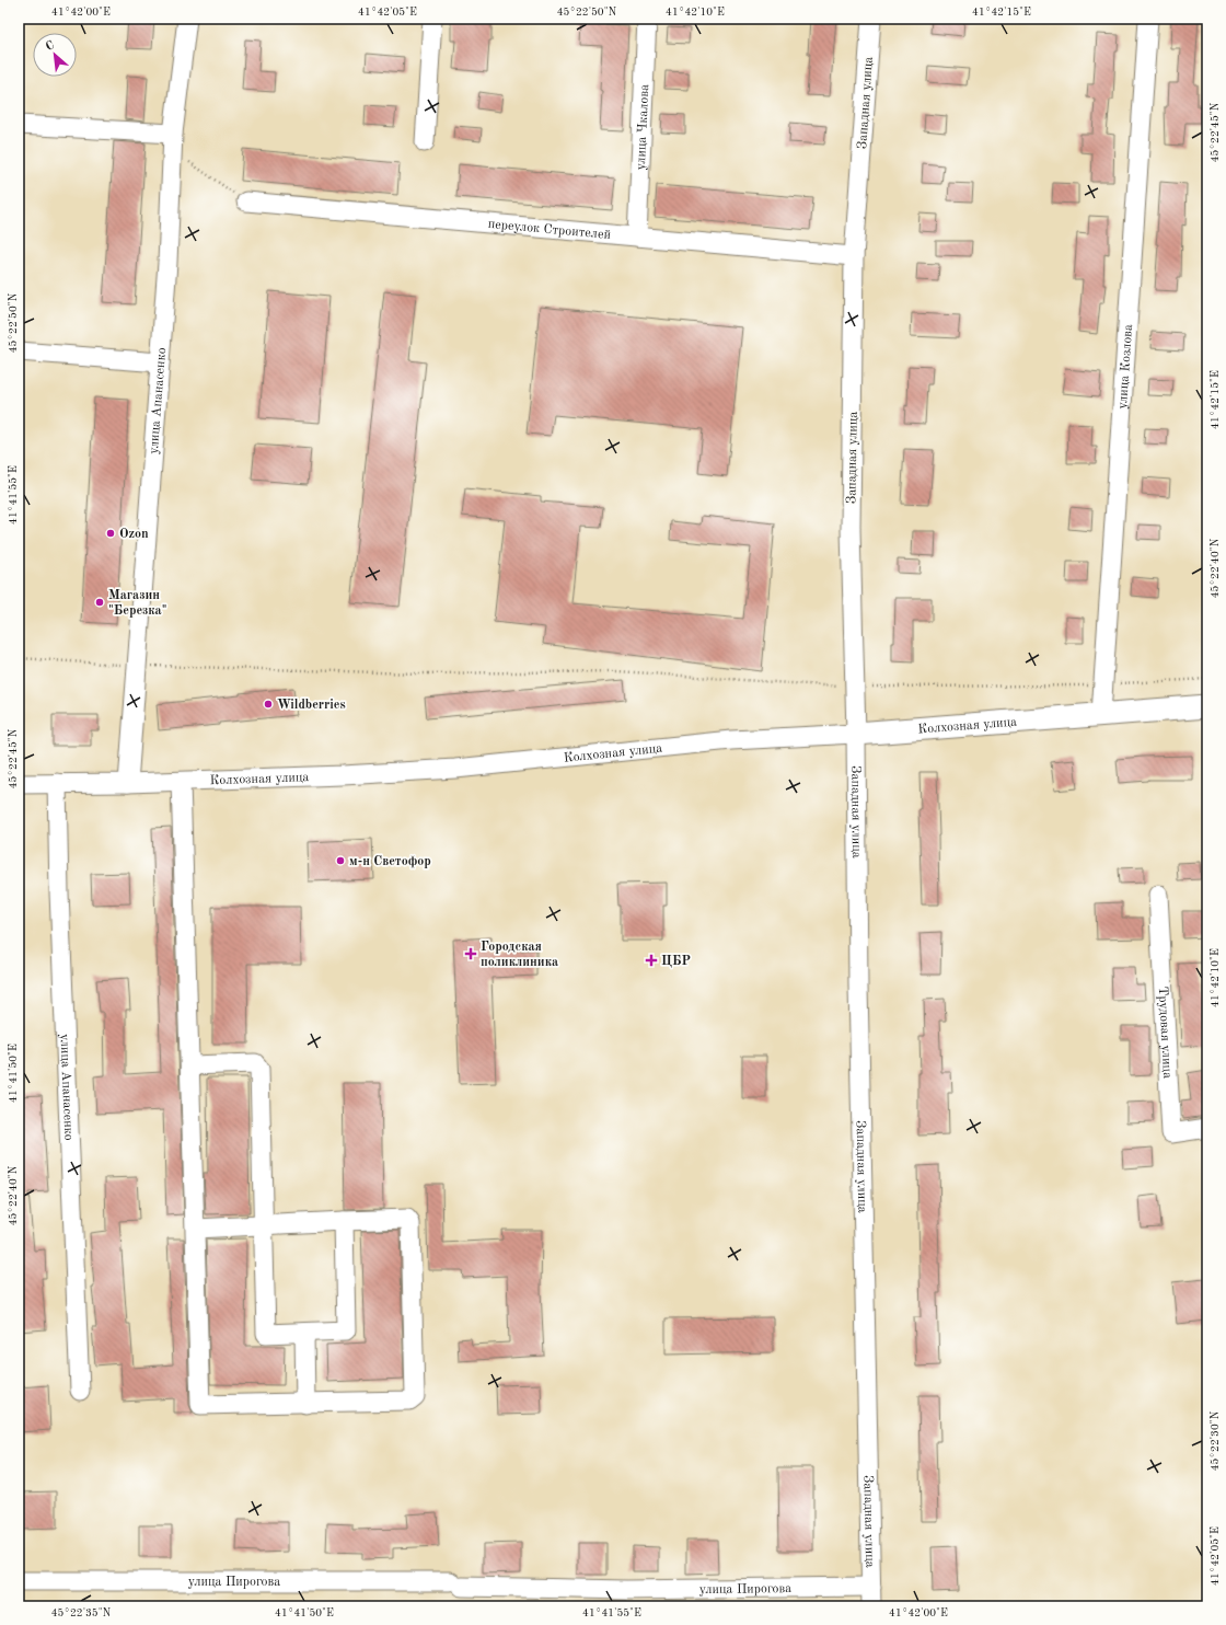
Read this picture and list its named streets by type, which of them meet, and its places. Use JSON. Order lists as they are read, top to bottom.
{
  "streets": {
    "main road": ["Колхозная улица"],
    "street": [
      "Западная улица",
      "улица Чкалова",
      "переулок Строителей",
      "улица Козлова",
      "улица Апанасенко",
      "Трудовая улица",
      "улица Пирогова"
    ]
  },
  "crossings": [
    ["Западная улица", "переулок Строителей"],
    ["Западная улица", "Колхозная улица"],
    ["Западная улица", "улица Пирогова"],
    ["улица Чкалова", "переулок Строителей"],
    ["улица Козлова", "Колхозная улица"],
    ["улица Апанасенко", "Колхозная улица"]
  ],
  "places": {
    "other": [
      "Ozon",
      "Магазин \"Березка\"",
      "Wildberries",
      "м-н Светофор"
    ],
    "health": ["Городская поликлиника", "ЦБР"]
  },
  "north": "top left",
  "coordinates": [
    "41°42'00\"E",
    "41°42'05\"E",
    "45°22'50\"N",
    "41°42'10\"E",
    "41°42'15\"E",
    "45°22'45\"N",
    "41°41'55\"E",
    "45°22'40\"N",
    "41°41'50\"E",
    "45°22'30\"N",
    "45°22'35\"N"
  ]
}
